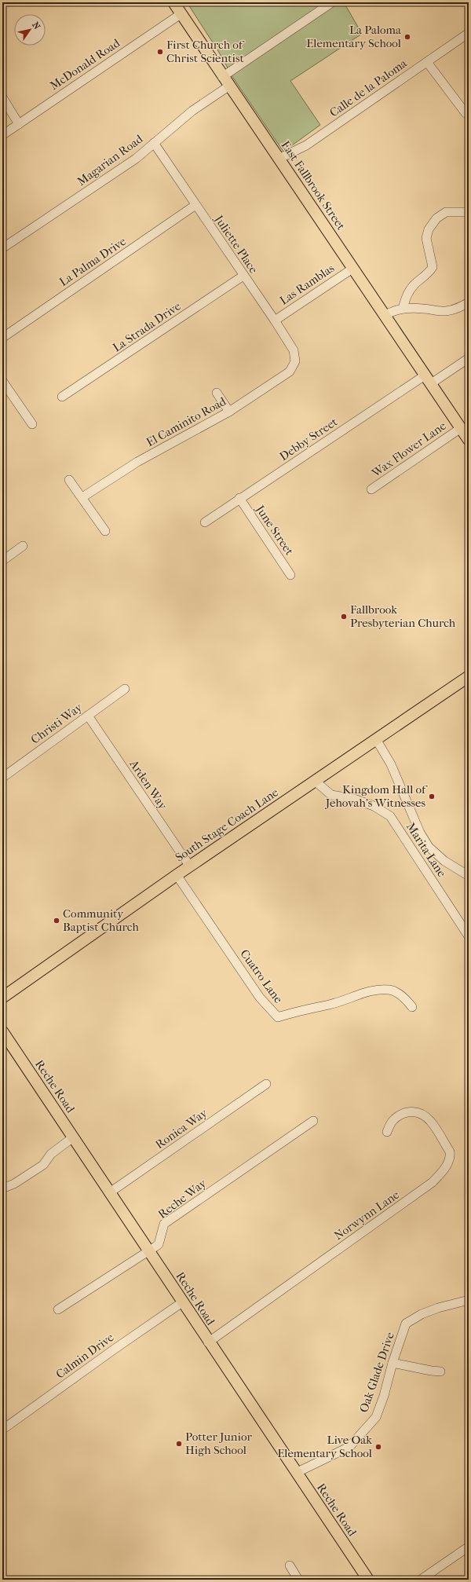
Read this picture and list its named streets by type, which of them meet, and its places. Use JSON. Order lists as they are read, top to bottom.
{
  "streets": {
    "main road": ["East Fallbrook Street", "South Stage Coach Lane", "Reche Road"],
    "street": [
      "McDonald Road",
      "Calle de la Paloma",
      "Magarian Road",
      "Juliette Place",
      "La Palma Drive",
      "Las Ramblas",
      "La Strada Drive",
      "El Caminito Road",
      "Debby Street",
      "Wax Flower Lane",
      "June Street",
      "Christi Way",
      "Arden Way",
      "Marita Lane",
      "Cuatro Lane",
      "Ronica Way",
      "Reche Way",
      "Norwynn Lane",
      "Calmin Drive",
      "Oak Glade Drive"
    ]
  },
  "crossings": [
    ["McDonald Road", "East Fallbrook Street"],
    ["Calle de la Paloma", "East Fallbrook Street"],
    ["Magarian Road", "East Fallbrook Street"],
    ["Magarian Road", "Juliette Place"],
    ["East Fallbrook Street", "Las Ramblas"],
    ["East Fallbrook Street", "Debby Street"],
    ["East Fallbrook Street", "Wax Flower Lane"],
    ["Juliette Place", "La Palma Drive"],
    ["Juliette Place", "Las Ramblas"],
    ["Juliette Place", "La Strada Drive"],
    ["Juliette Place", "El Caminito Road"],
    ["Debby Street", "June Street"],
    ["Christi Way", "Arden Way"],
    ["Arden Way", "South Stage Coach Lane"],
    ["South Stage Coach Lane", "Marita Lane"],
    ["South Stage Coach Lane", "Cuatro Lane"],
    ["Reche Road", "Ronica Way"],
    ["Reche Road", "Reche Way"],
    ["Reche Road", "Norwynn Lane"],
    ["Reche Road", "Calmin Drive"],
    ["Reche Road", "Oak Glade Drive"]
  ],
  "places": [
    "La Paloma Elementary School",
    "First Church of Christ Scientist",
    "Fallbrook Presbyterian Church",
    "Kingdom Hall of Jehovah's Witnesses",
    "Community Baptist Church",
    "Potter Junior High School",
    "Live Oak Elementary School"
  ],
  "north": "top right"
}
